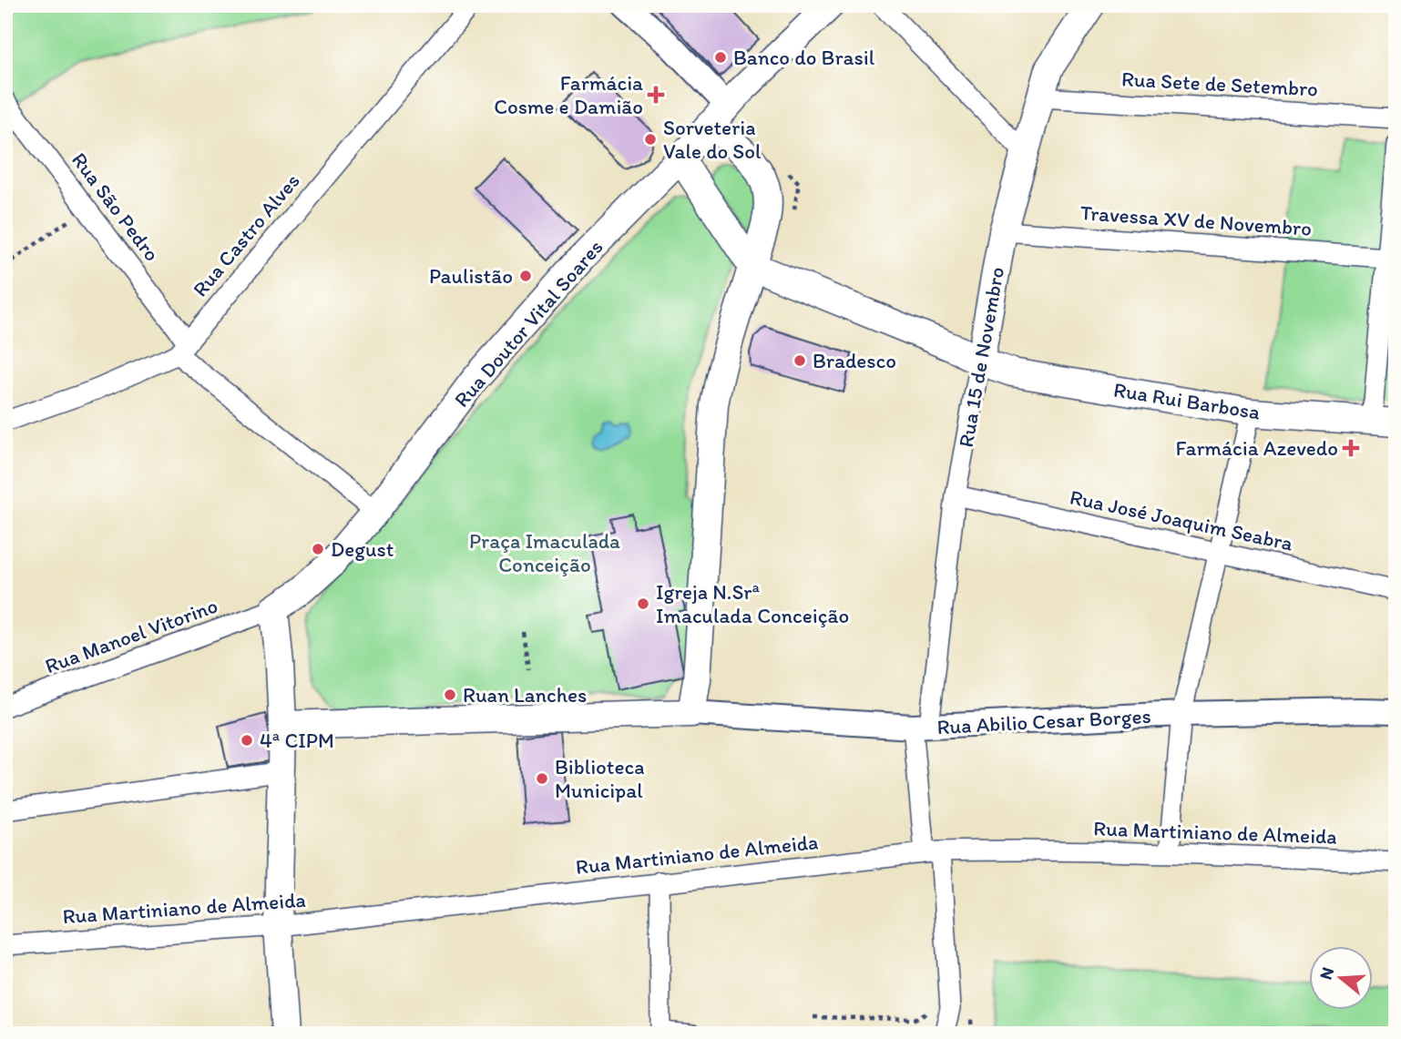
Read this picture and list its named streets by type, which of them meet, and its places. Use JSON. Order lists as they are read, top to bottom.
{
  "streets": {
    "main road": ["Rua Doutor Vital Soares", "Rua 15 de Novembro", "Rua Rui Barbosa"],
    "street": [
      "Rua Sete de Setembro",
      "Rua São Pedro",
      "Travessa XV de Novembro",
      "Rua Castro Alves",
      "Rua José Joaquim Seabra",
      "Rua Manoel Vitorino",
      "Rua Abilio Cesar Borges",
      "Rua Martiniano de Almeida"
    ]
  },
  "crossings": [
    ["Rua Sete de Setembro", "Rua 15 de Novembro"],
    ["Rua São Pedro", "Rua Castro Alves"],
    ["Rua São Pedro", "Rua Doutor Vital Soares"],
    ["Travessa XV de Novembro", "Rua 15 de Novembro"],
    ["Rua Doutor Vital Soares", "Rua Manoel Vitorino"],
    ["Rua 15 de Novembro", "Rua Rui Barbosa"],
    ["Rua 15 de Novembro", "Rua José Joaquim Seabra"],
    ["Rua 15 de Novembro", "Rua Abilio Cesar Borges"],
    ["Rua 15 de Novembro", "Rua Martiniano de Almeida"]
  ],
  "parks": ["Praça Imaculada Conceição"],
  "places": {
    "other": [
      "Banco do Brasil",
      "Sorveteria Vale do Sol",
      "Paulistão",
      "Bradesco",
      "Degust",
      "Igreja N.Srª Imaculada Conceição",
      "Ruan Lanches",
      "4ª CIPM",
      "Biblioteca Municipal"
    ],
    "health": ["Farmácia Cosme e Damião", "Farmácia Azevedo"]
  },
  "north": "left"
}
